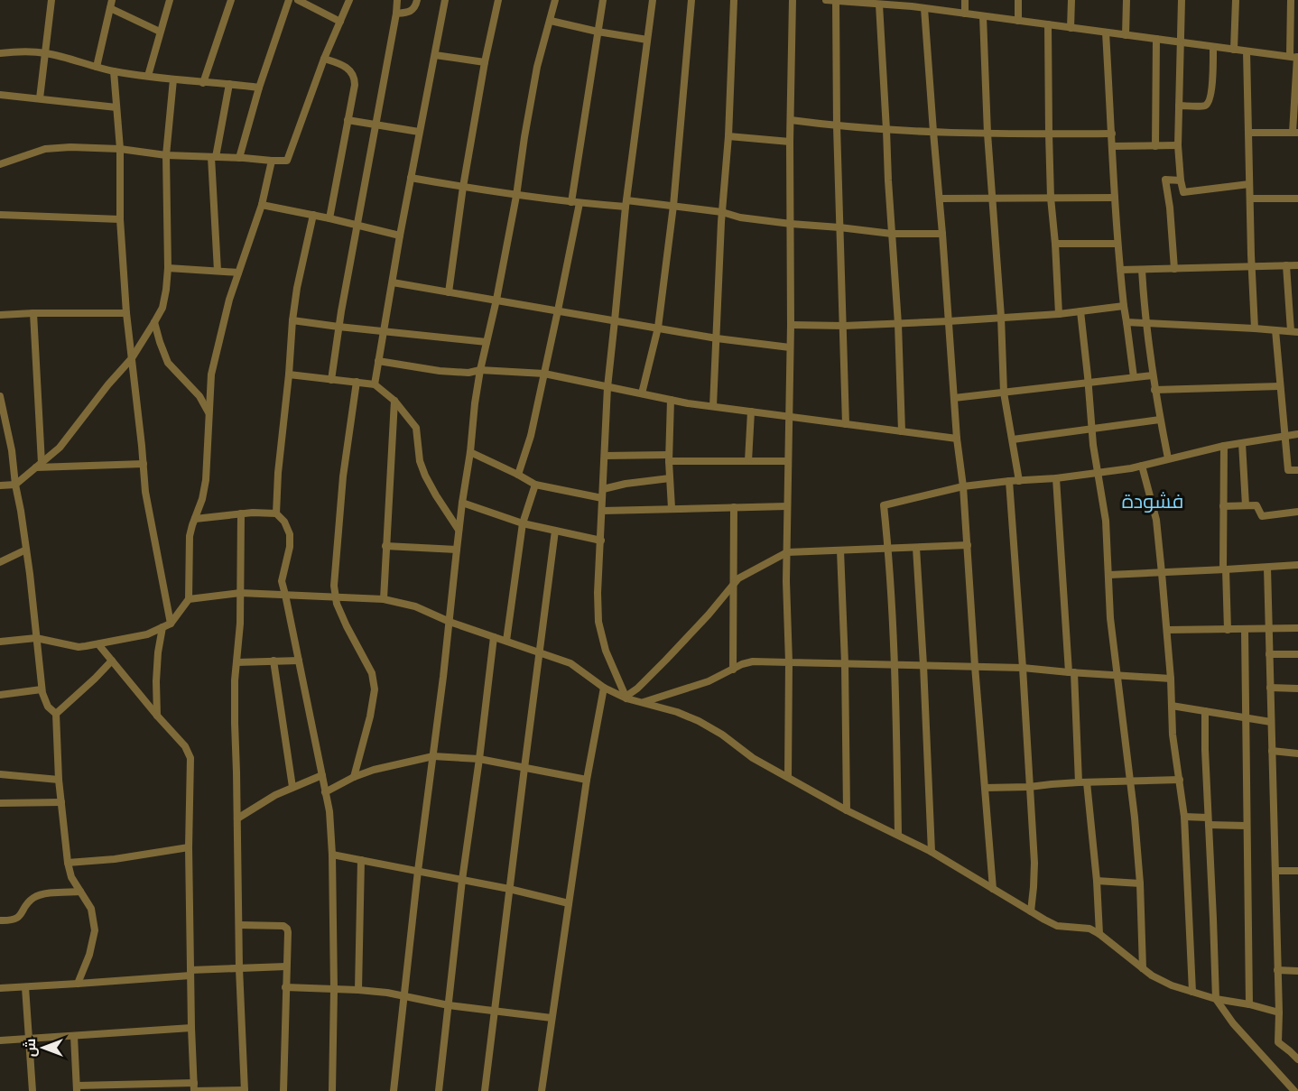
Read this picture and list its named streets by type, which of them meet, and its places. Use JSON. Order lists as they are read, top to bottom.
{
  "districts": ["فشودة"],
  "north": "left"
}
